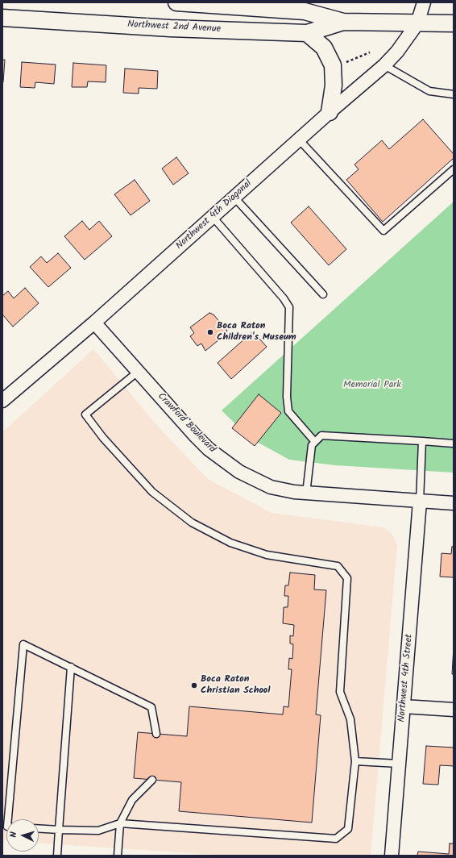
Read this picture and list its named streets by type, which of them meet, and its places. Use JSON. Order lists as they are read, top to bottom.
{
  "streets": {
    "street": [
      "Northwest 2nd Avenue",
      "Northwest 4th Diagonal",
      "Crawford Boulevard",
      "Northwest 4th Street"
    ]
  },
  "crossings": [
    ["Northwest 2nd Avenue", "Northwest 4th Diagonal"],
    ["Northwest 4th Diagonal", "Crawford Boulevard"],
    ["Crawford Boulevard", "Northwest 4th Street"]
  ],
  "parks": ["Memorial Park"],
  "places": ["Boca Raton Children's Museum", "Boca Raton Christian School"],
  "north": "left"
}
